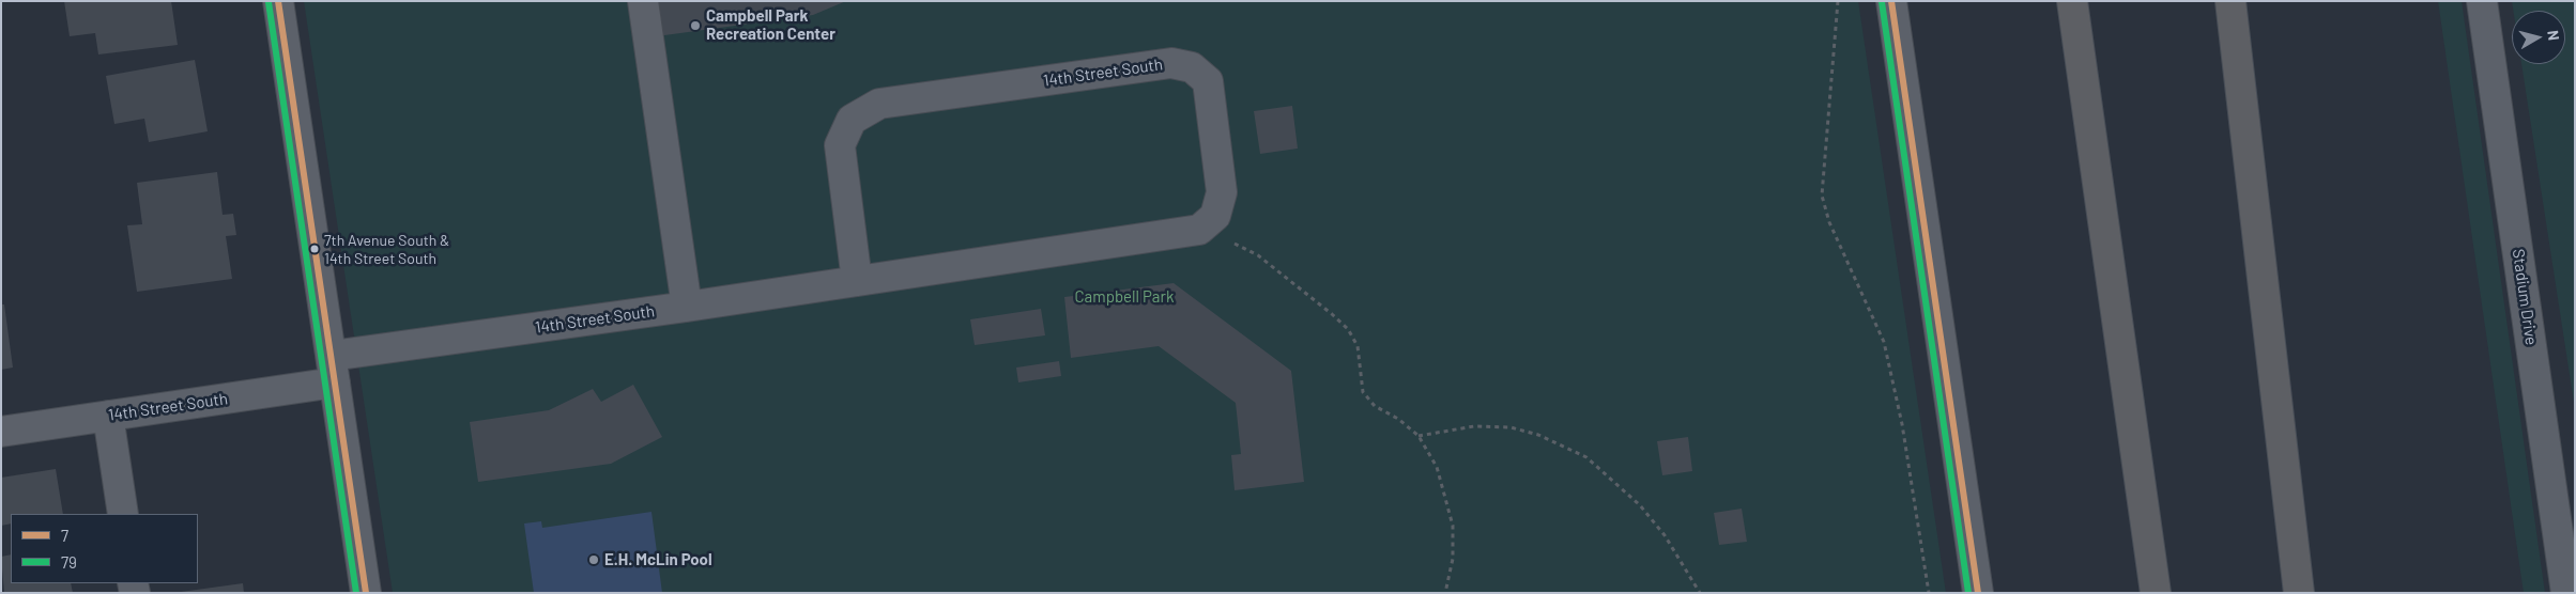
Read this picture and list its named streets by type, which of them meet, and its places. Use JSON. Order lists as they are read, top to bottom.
{
  "streets": {
    "street": ["14th Street South", "Stadium Drive"]
  },
  "parks": ["Campbell Park"],
  "places": ["Campbell Park Recreation Center", "7th Avenue South & 14th Street South", "E.H. McLin Pool"],
  "lines": ["transit line 7", "transit line 79"],
  "legend": ["7", "79"],
  "north": "right"
}
